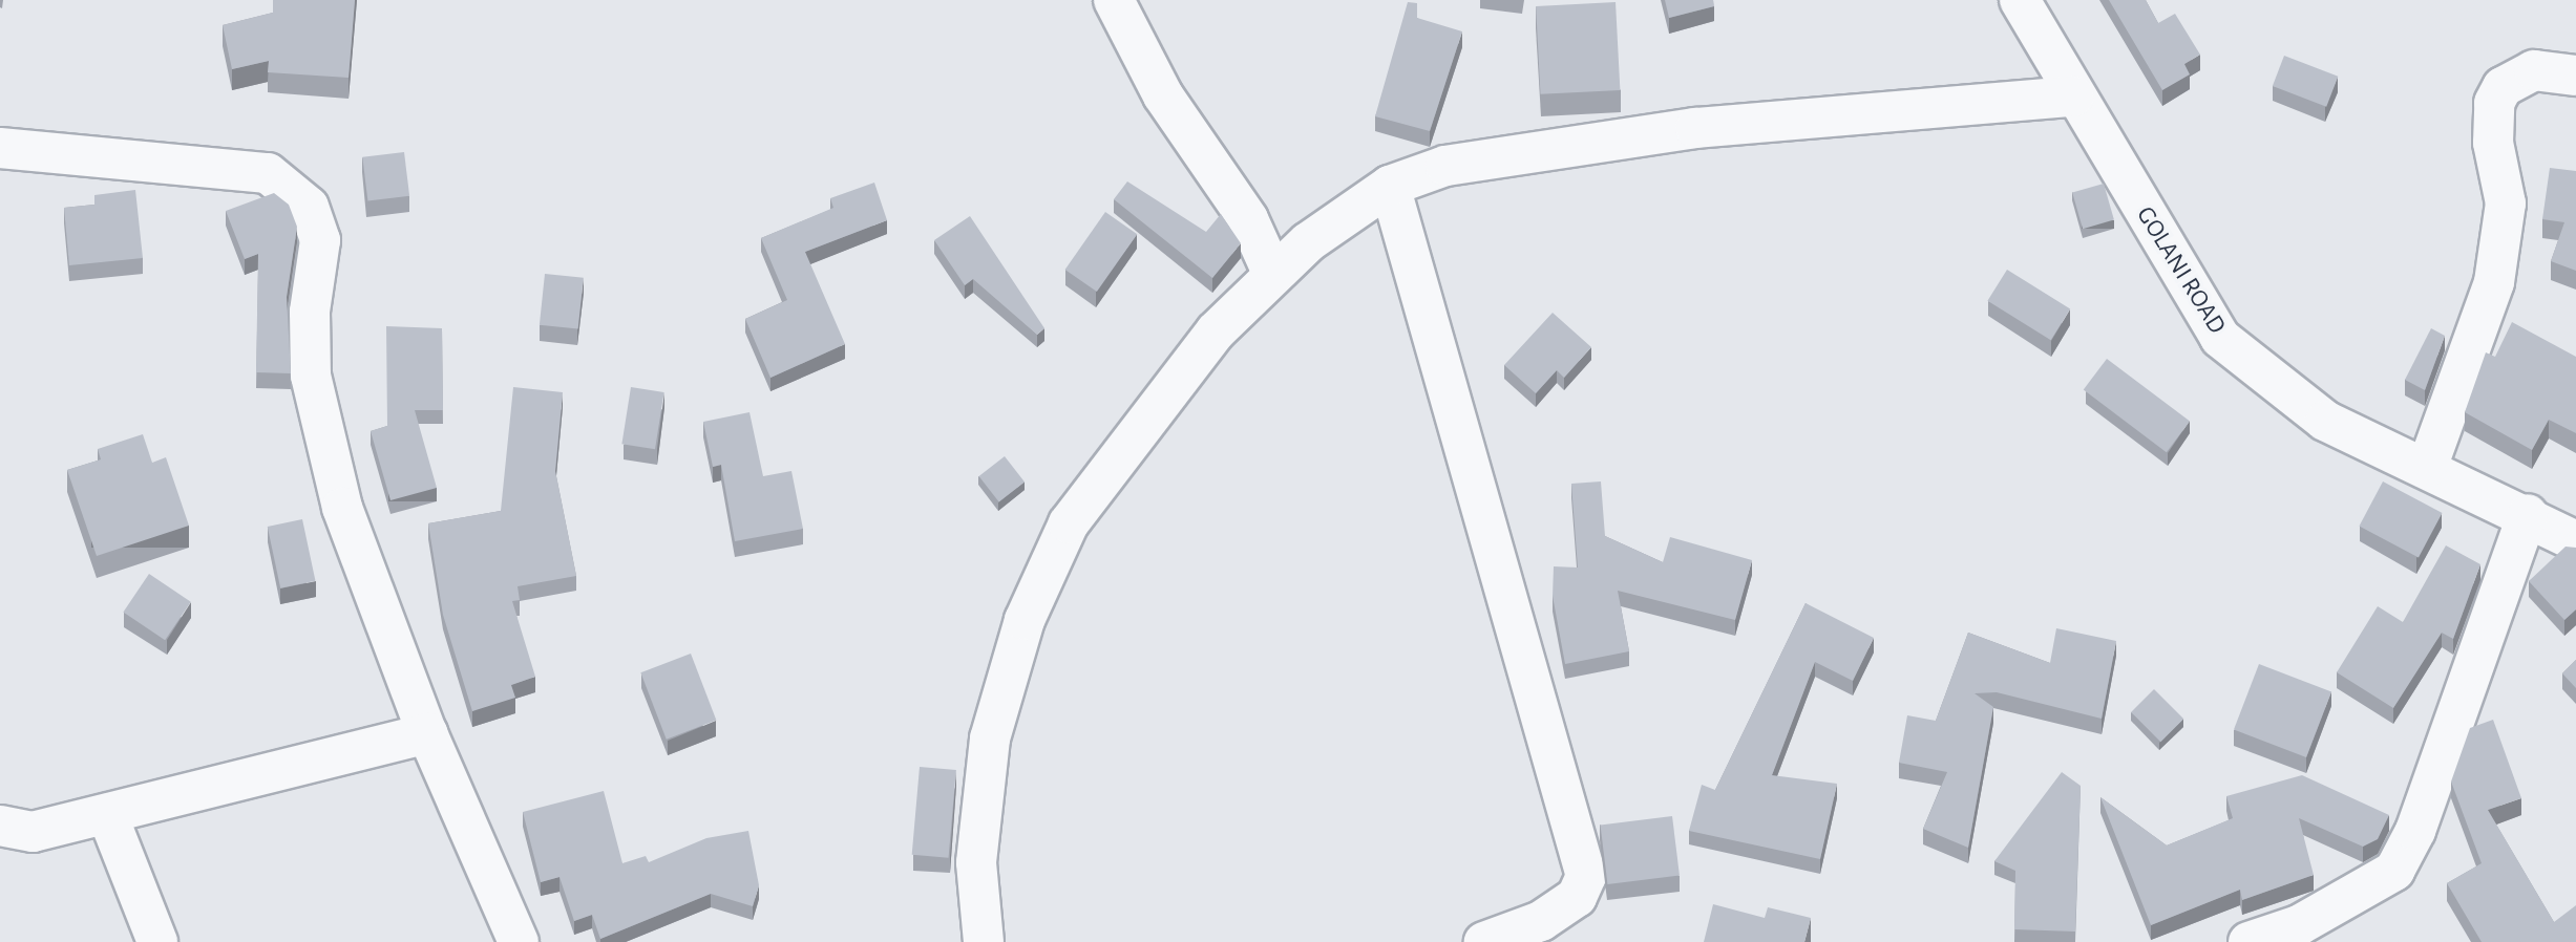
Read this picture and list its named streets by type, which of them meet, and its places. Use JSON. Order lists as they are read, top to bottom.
{
  "streets": {
    "street": ["GOLANI ROAD"]
  }
}
